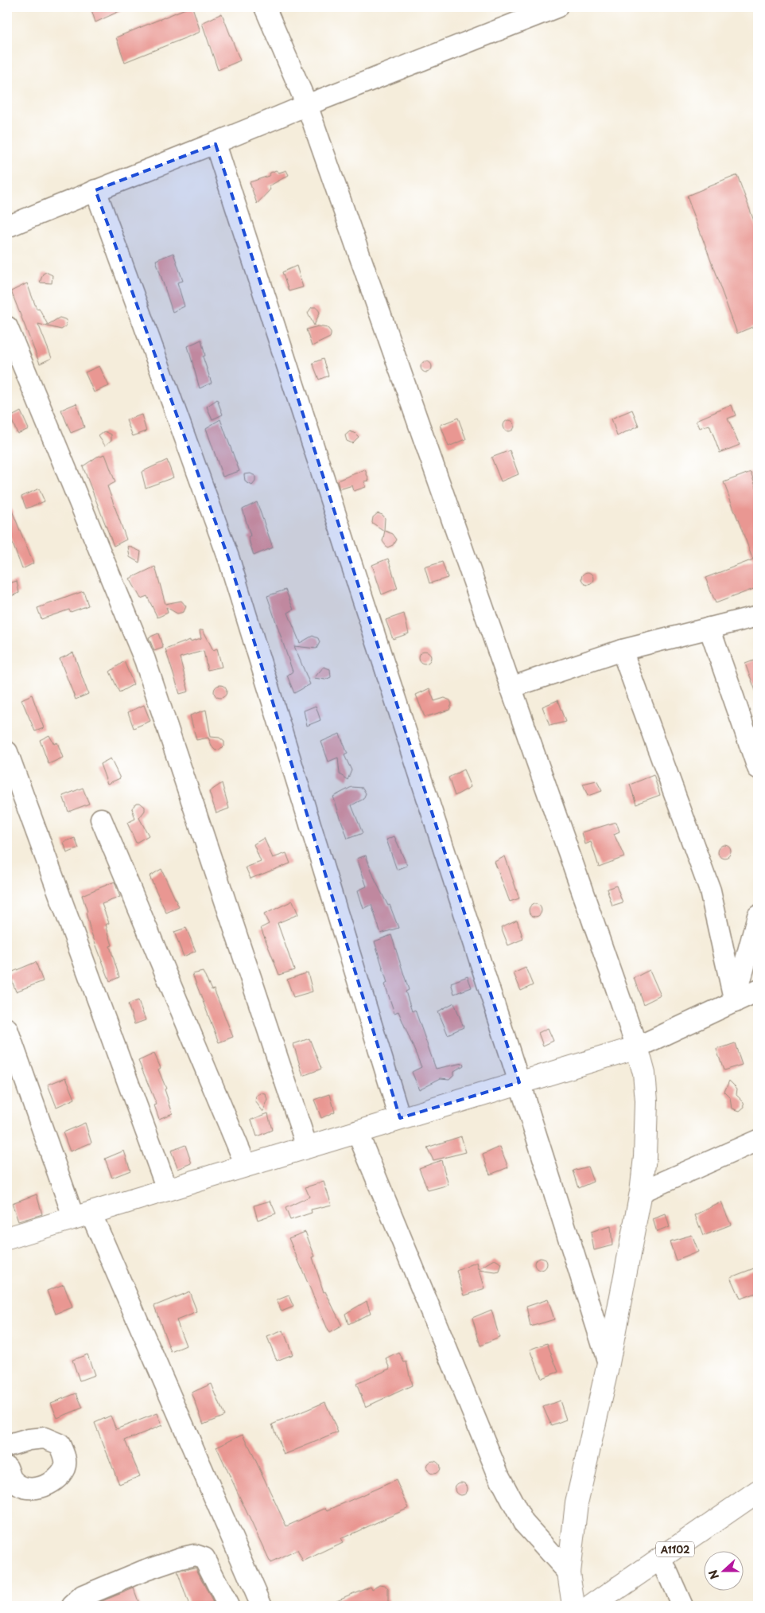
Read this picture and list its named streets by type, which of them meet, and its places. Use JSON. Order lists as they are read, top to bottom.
{
  "streets": {
    "main road": ["A1102"]
  },
  "north": "left"
}
